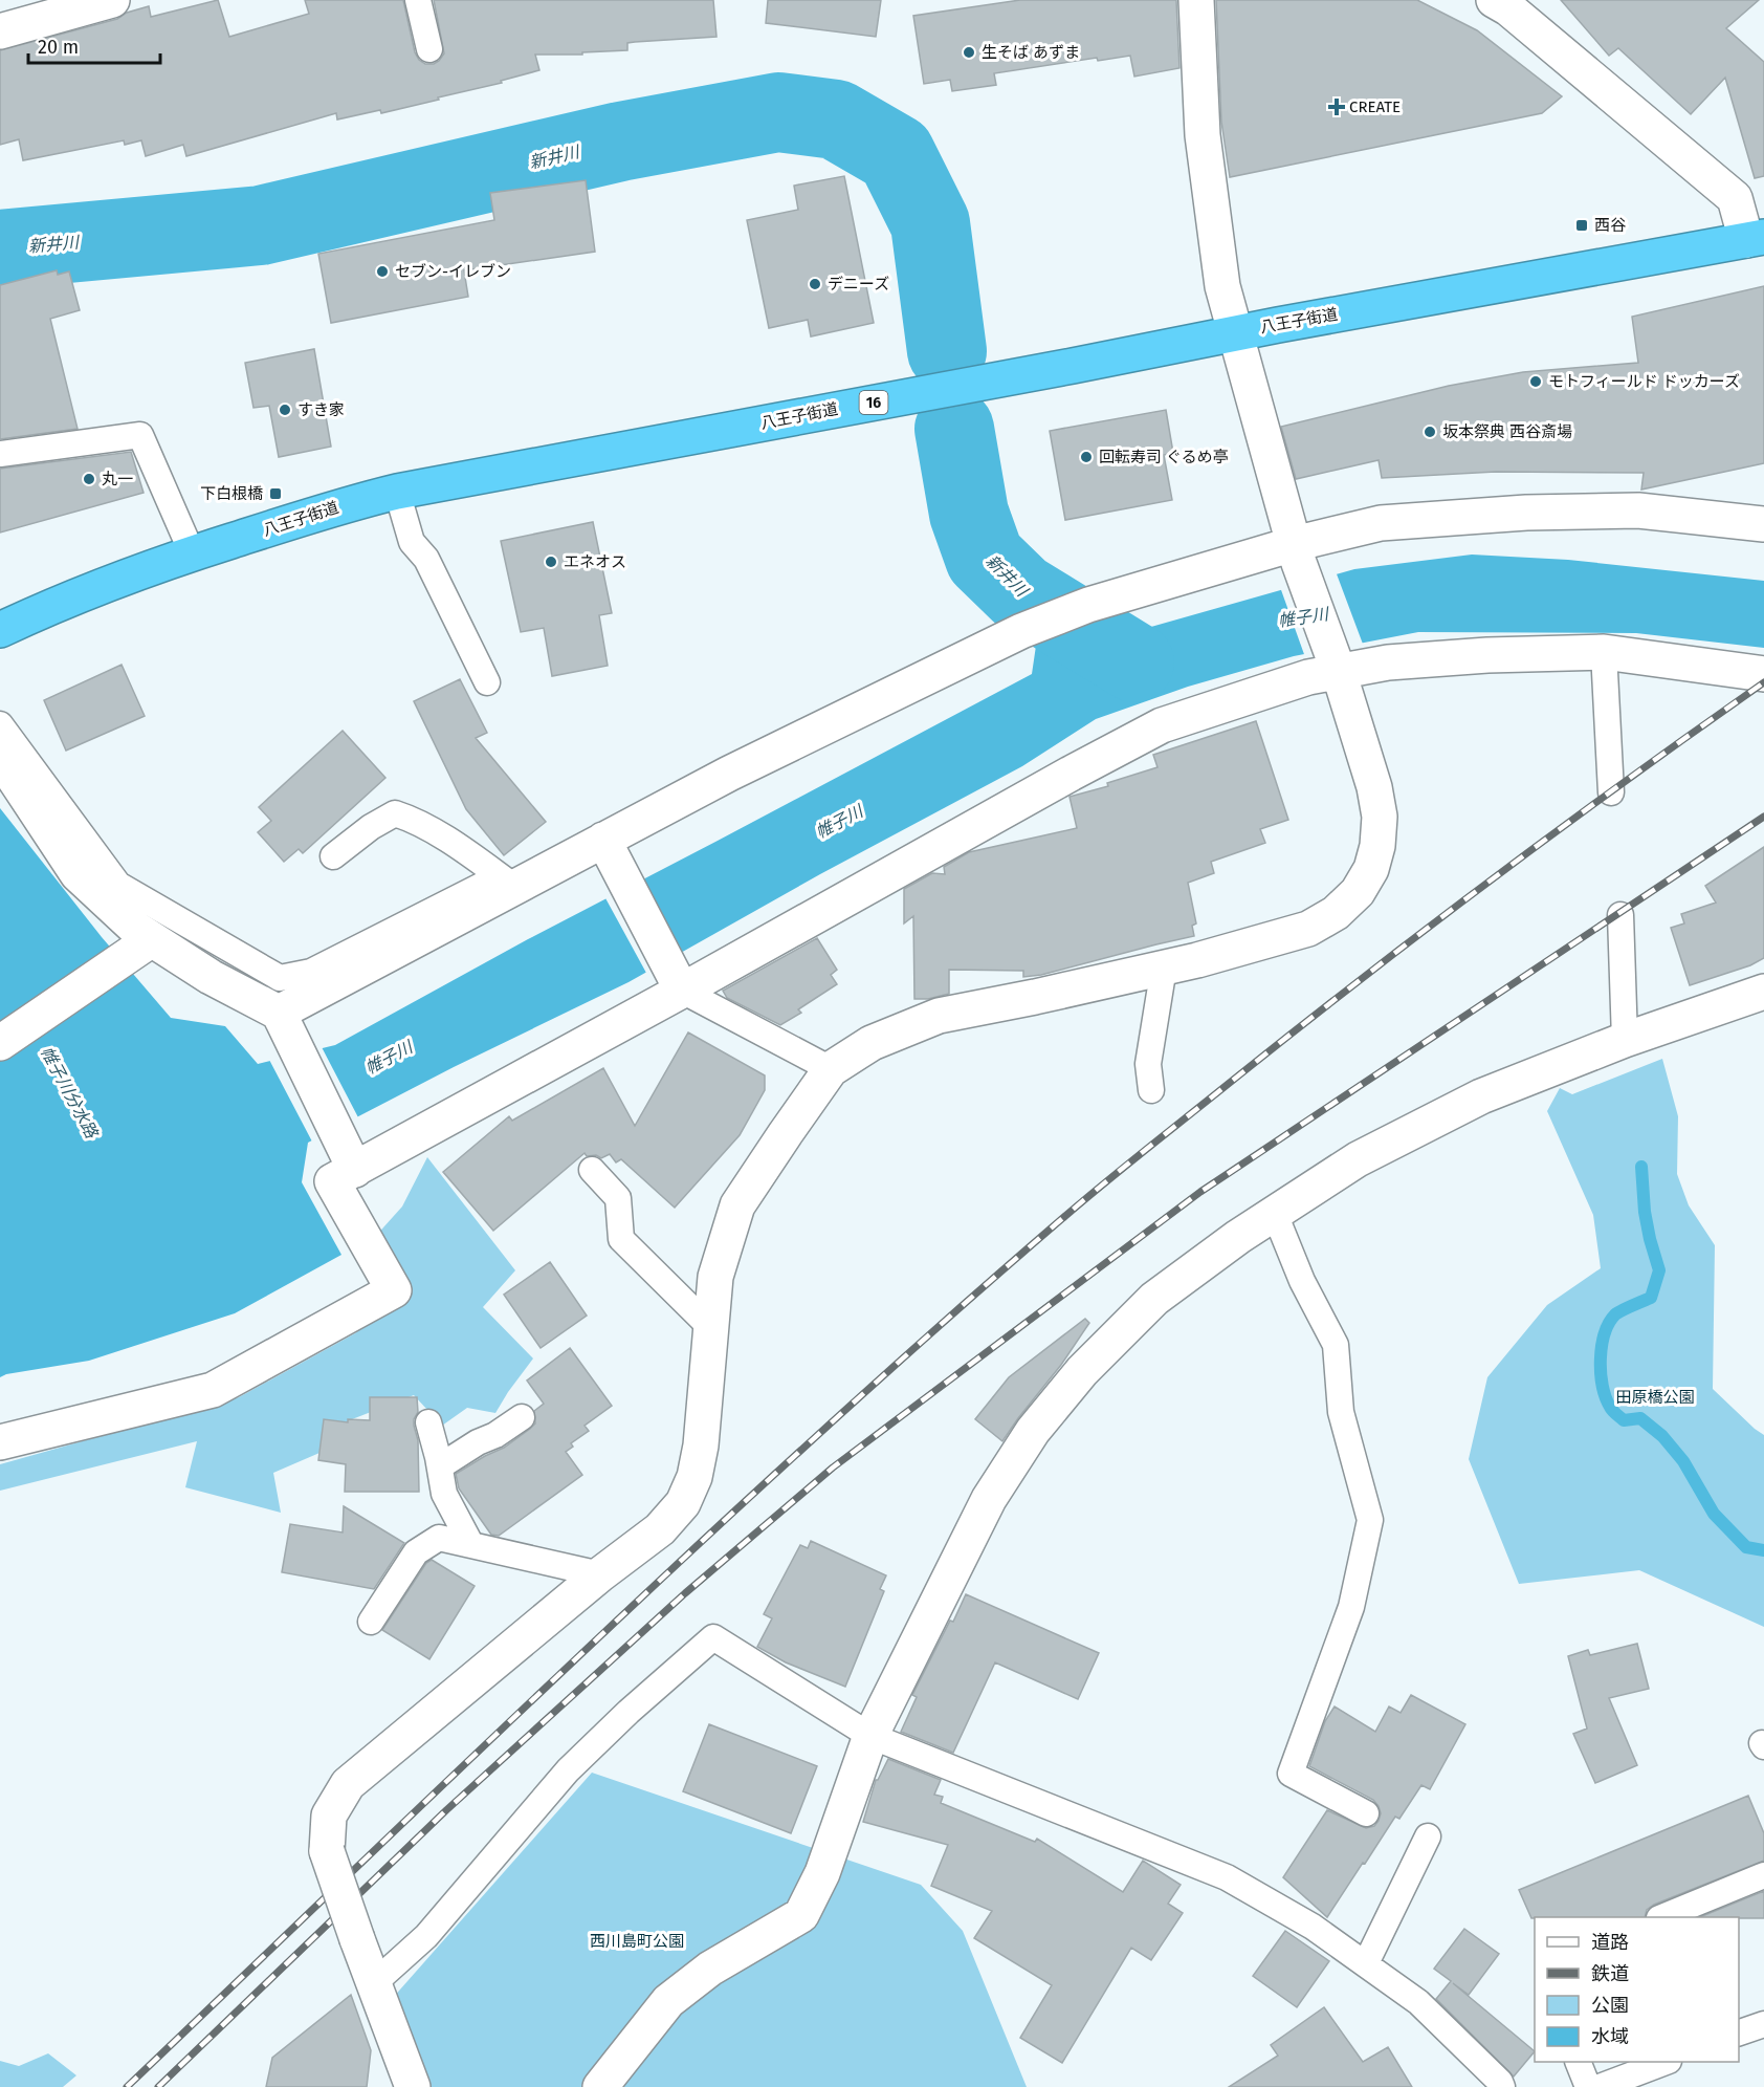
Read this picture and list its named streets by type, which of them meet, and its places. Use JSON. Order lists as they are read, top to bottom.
{
  "streets": {
    "highway": ["八王子街道", "16"]
  },
  "water": ["新井川", "帷子川", "帷子川分水路"],
  "parks": ["田原橋公園", "西川島町公園"],
  "places": {
    "other": [
      "生そば あずま",
      "セブン-イレブン",
      "デニーズ",
      "モトフィールド ドッカーズ",
      "すき家",
      "坂本祭典 西谷斎場",
      "回転寿司 ぐるめ亭",
      "丸一",
      "エネオス"
    ],
    "health": ["CREATE"],
    "transit": ["西谷", "下白根橋"]
  },
  "legend": [
    "道路",
    "鉄道",
    "公園",
    "水域"
  ],
  "scale_bar": "20 m"
}
